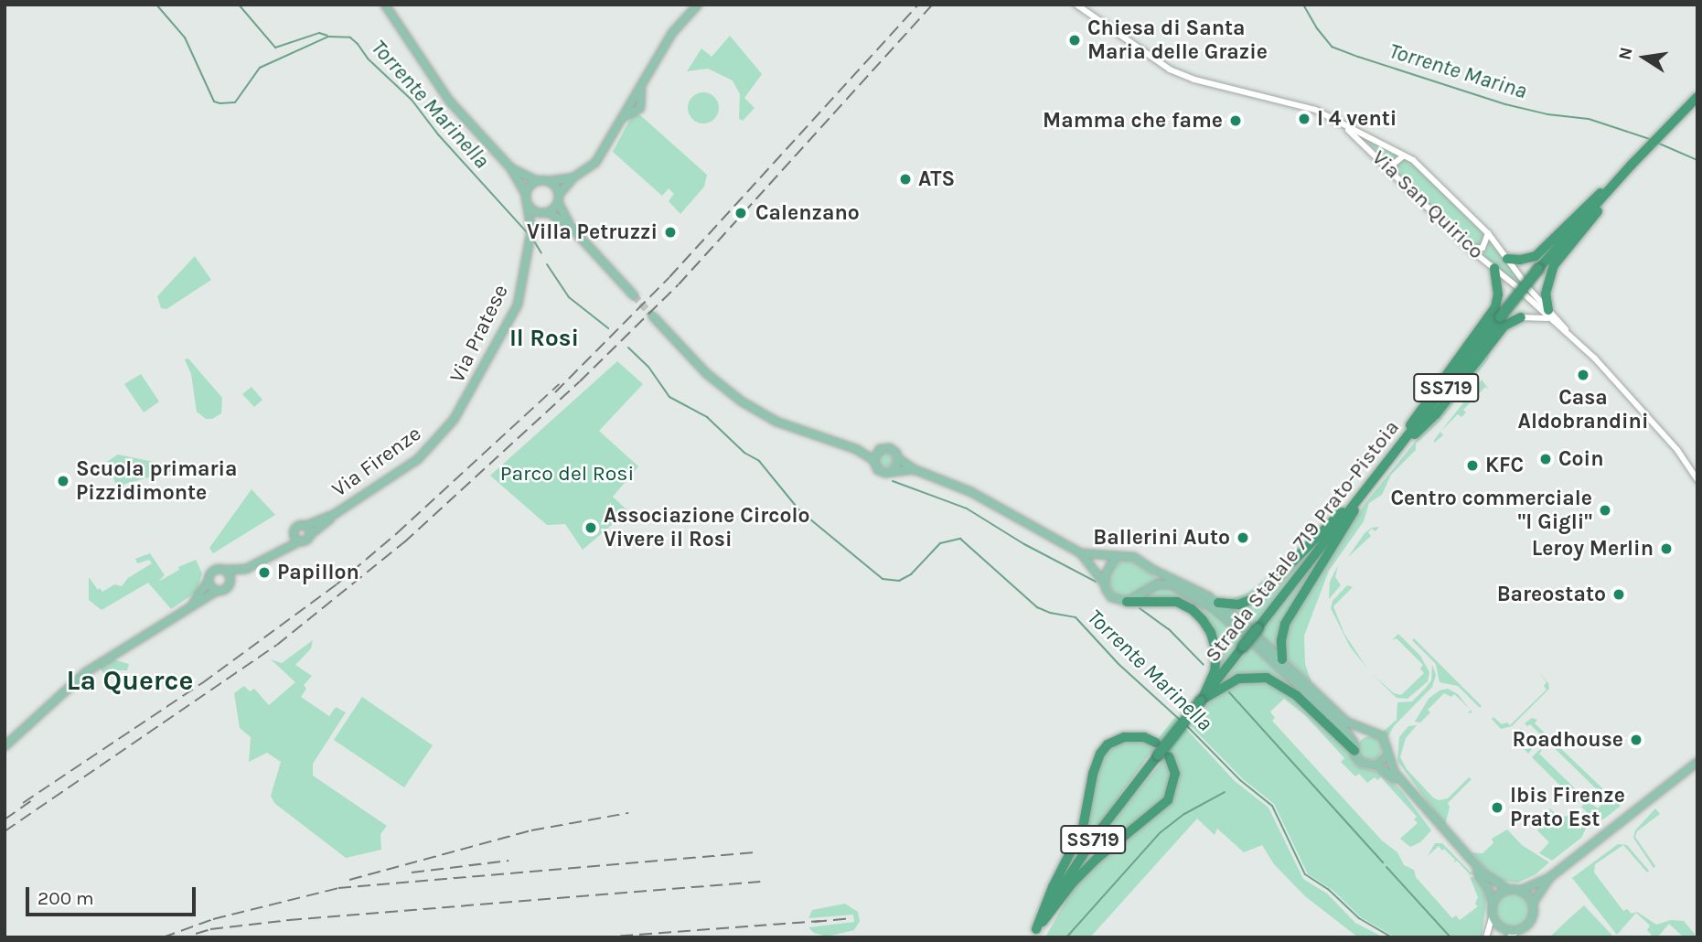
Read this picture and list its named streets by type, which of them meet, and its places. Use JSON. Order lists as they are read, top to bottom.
{
  "streets": {
    "highway": ["SS719", "Strada Statale 719 Prato-Pistoia"],
    "main road": ["Via Pratese", "Via Firenze"],
    "street": ["Via San Quirico"]
  },
  "crossings": [
    ["Via Pratese", "Via Firenze"]
  ],
  "districts": ["Il Rosi", "La Querce"],
  "water": ["Torrente Marina", "Torrente Marinella"],
  "parks": ["Parco del Rosi"],
  "places": [
    "Chiesa di Santa Maria delle Grazie",
    "I 4 venti",
    "Mamma che fame",
    "ATS",
    "Calenzano",
    "Villa Petruzzi",
    "Casa Aldobrandini",
    "Coin",
    "KFC",
    "Scuola primaria Pizzidimonte",
    "Centro commerciale \"I Gigli\"",
    "Associazione Circolo Vivere il Rosi",
    "Ballerini Auto",
    "Leroy Merlin",
    "Papillon",
    "Bareostato",
    "Roadhouse",
    "Ibis Firenze Prato Est"
  ],
  "scale_bar": "200 m",
  "north": "left"
}
